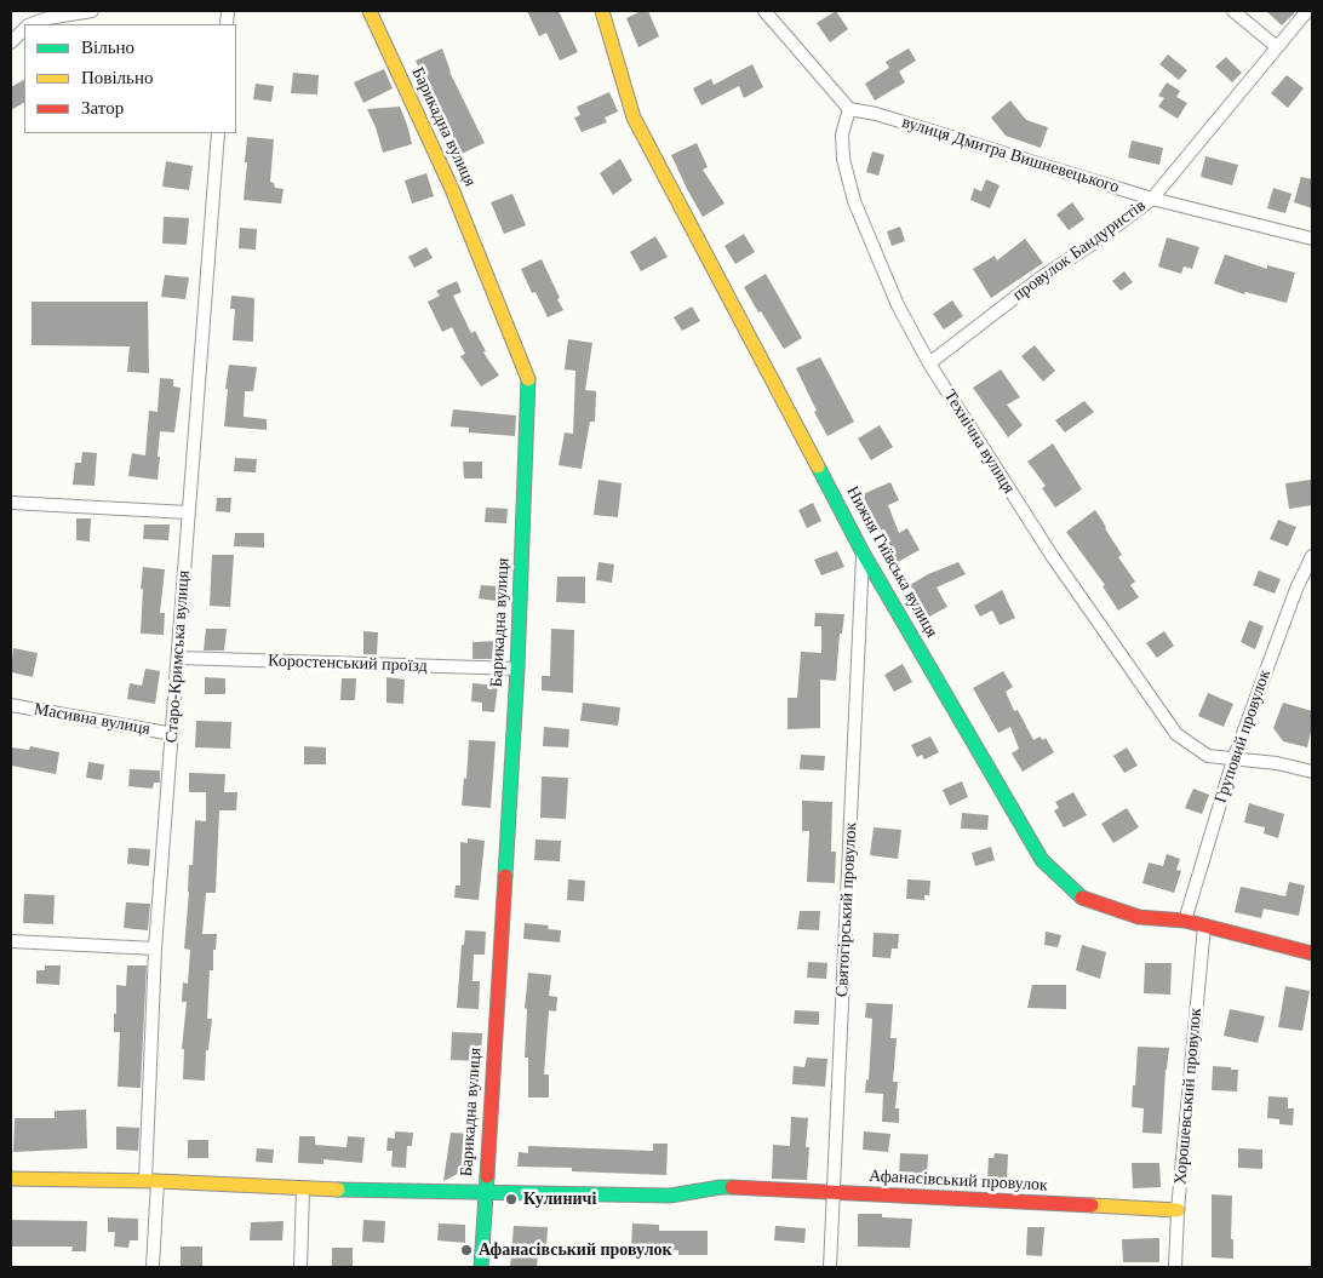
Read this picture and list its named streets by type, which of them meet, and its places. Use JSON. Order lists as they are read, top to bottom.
{
  "streets": {
    "street": [
      "Барикадна вулиця",
      "вулиця Дмитра Вишневецького",
      "провулок Бандуристів",
      "Технічна вулиця",
      "Нижня Гиївська вулиця",
      "Старо-Кримська вулиця",
      "Коростенський проїзд",
      "Масивна вулиця",
      "Груповий провулок",
      "Святогірський провулок",
      "Хорошевський провулок",
      "Афанасівський провулок"
    ]
  },
  "crossings": [
    ["Барикадна вулиця", "Коростенський проїзд"],
    ["Барикадна вулиця", "Афанасівський провулок"],
    ["вулиця Дмитра Вишневецького", "провулок Бандуристів"],
    ["вулиця Дмитра Вишневецького", "Технічна вулиця"],
    ["провулок Бандуристів", "Технічна вулиця"],
    ["Технічна вулиця", "Груповий провулок"],
    ["Нижня Гиївська вулиця", "Груповий провулок"],
    ["Нижня Гиївська вулиця", "Святогірський провулок"],
    ["Нижня Гиївська вулиця", "Хорошевський провулок"],
    ["Старо-Кримська вулиця", "Коростенський проїзд"],
    ["Старо-Кримська вулиця", "Масивна вулиця"],
    ["Старо-Кримська вулиця", "Афанасівський провулок"],
    ["Святогірський провулок", "Афанасівський провулок"],
    ["Хорошевський провулок", "Афанасівський провулок"]
  ],
  "places": ["Кулиничі", "Афанасівський провулок"],
  "legend": ["Вільно", "Повільно", "Затор"]
}
